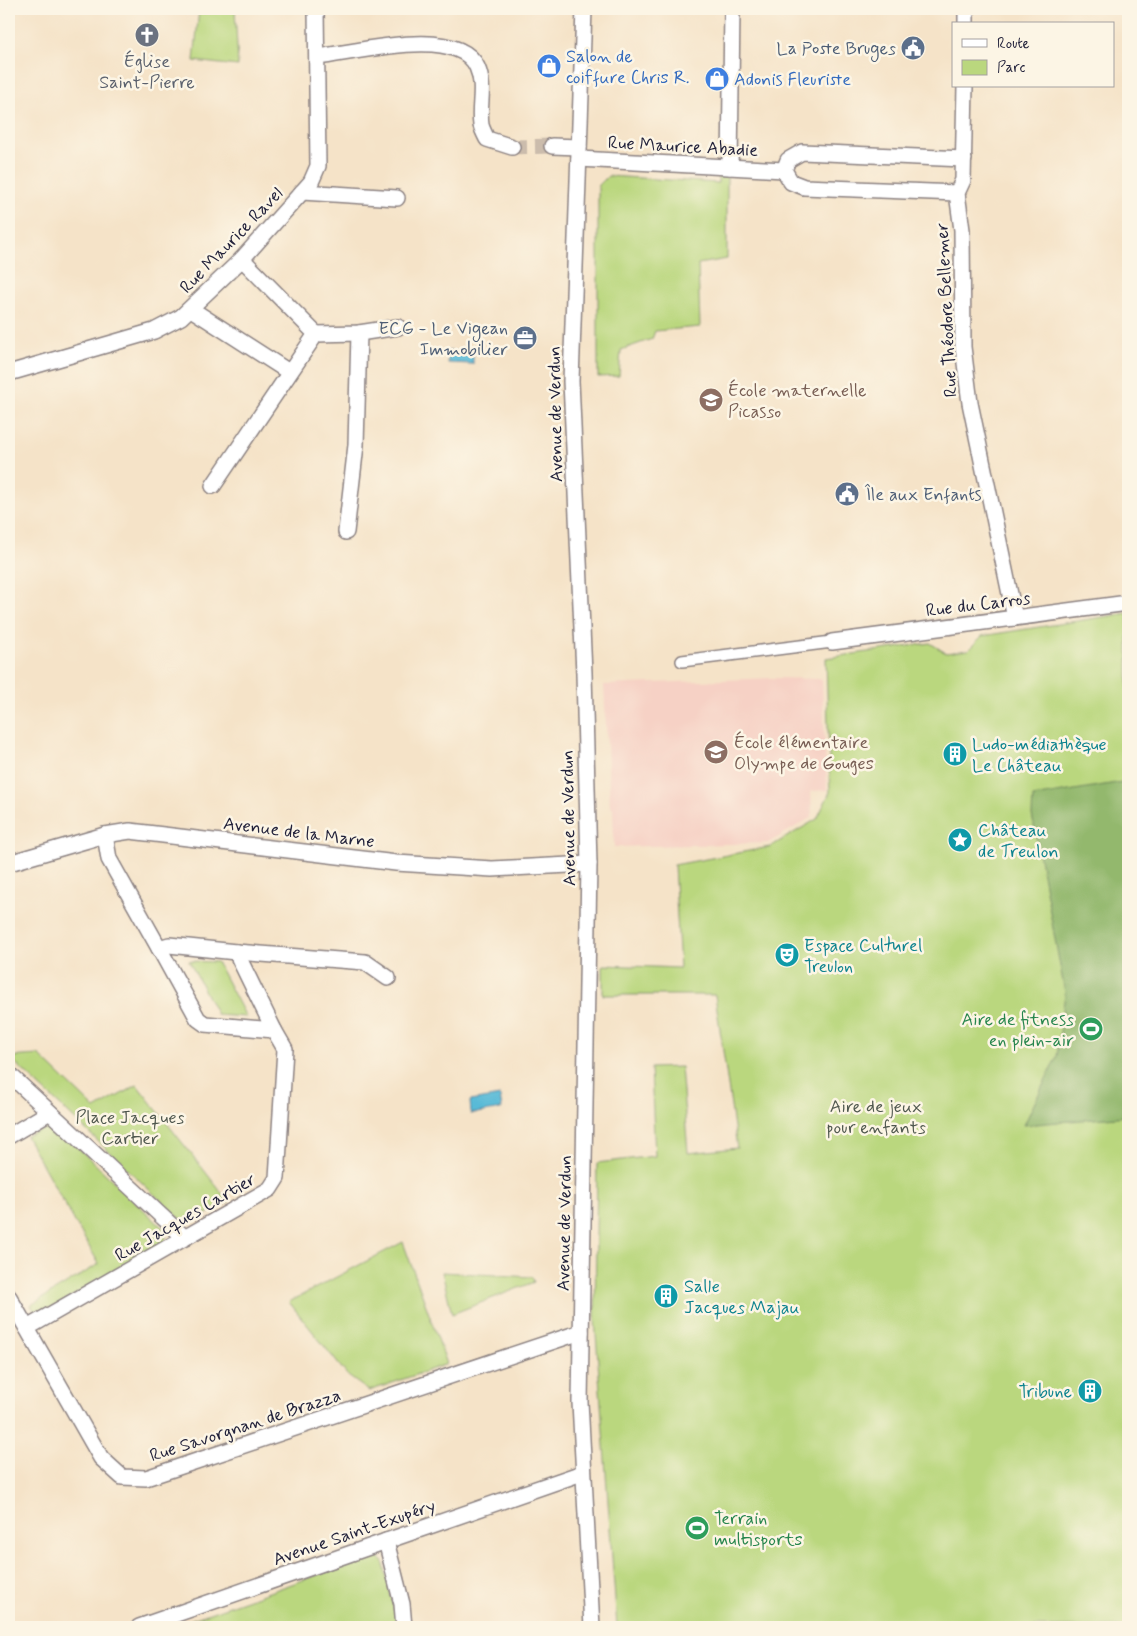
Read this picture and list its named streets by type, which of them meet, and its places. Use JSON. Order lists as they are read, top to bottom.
{
  "streets": {
    "street": [
      "Rue Maurice Abadie",
      "Rue Maurice Ravel",
      "Rue Théodore Bellemer",
      "Avenue de Verdun",
      "Rue du Carros",
      "Avenue de la Marne",
      "Rue Jacques Cartier",
      "Rue Savorgnan de Brazza",
      "Avenue Saint-Exupéry"
    ]
  },
  "crossings": [
    ["Rue Maurice Abadie", "Avenue de Verdun"],
    ["Rue Théodore Bellemer", "Rue du Carros"],
    ["Avenue de Verdun", "Avenue de la Marne"],
    ["Avenue de Verdun", "Rue Savorgnan de Brazza"],
    ["Avenue de Verdun", "Avenue Saint-Exupéry"],
    ["Rue Jacques Cartier", "Rue Savorgnan de Brazza"]
  ],
  "parks": ["Aire de jeux pour enfants", "Place Jacques Cartier"],
  "places": {
    "church": ["Église Saint-Pierre"],
    "public building": ["La Poste Bruges", "Île aux Enfants"],
    "shop": ["Salon de coiffure Chris R.", "Adonis Fleuriste"],
    "office": ["ECG - Le Vigean Immobilier"],
    "school or university": ["École maternelle Picasso", "École élémentaire Olympe de Gouges"],
    "building": ["Ludo-médiathèque Le Château", "Salle Jacques Majau", "Tribune"],
    "place": ["Château de Treulon"],
    "theatre": ["Espace Culturel Treulon"],
    "sports": ["Aire de fitness en plein-air", "Terrain multisports"]
  },
  "legend": ["Route", "Parc"]
}
